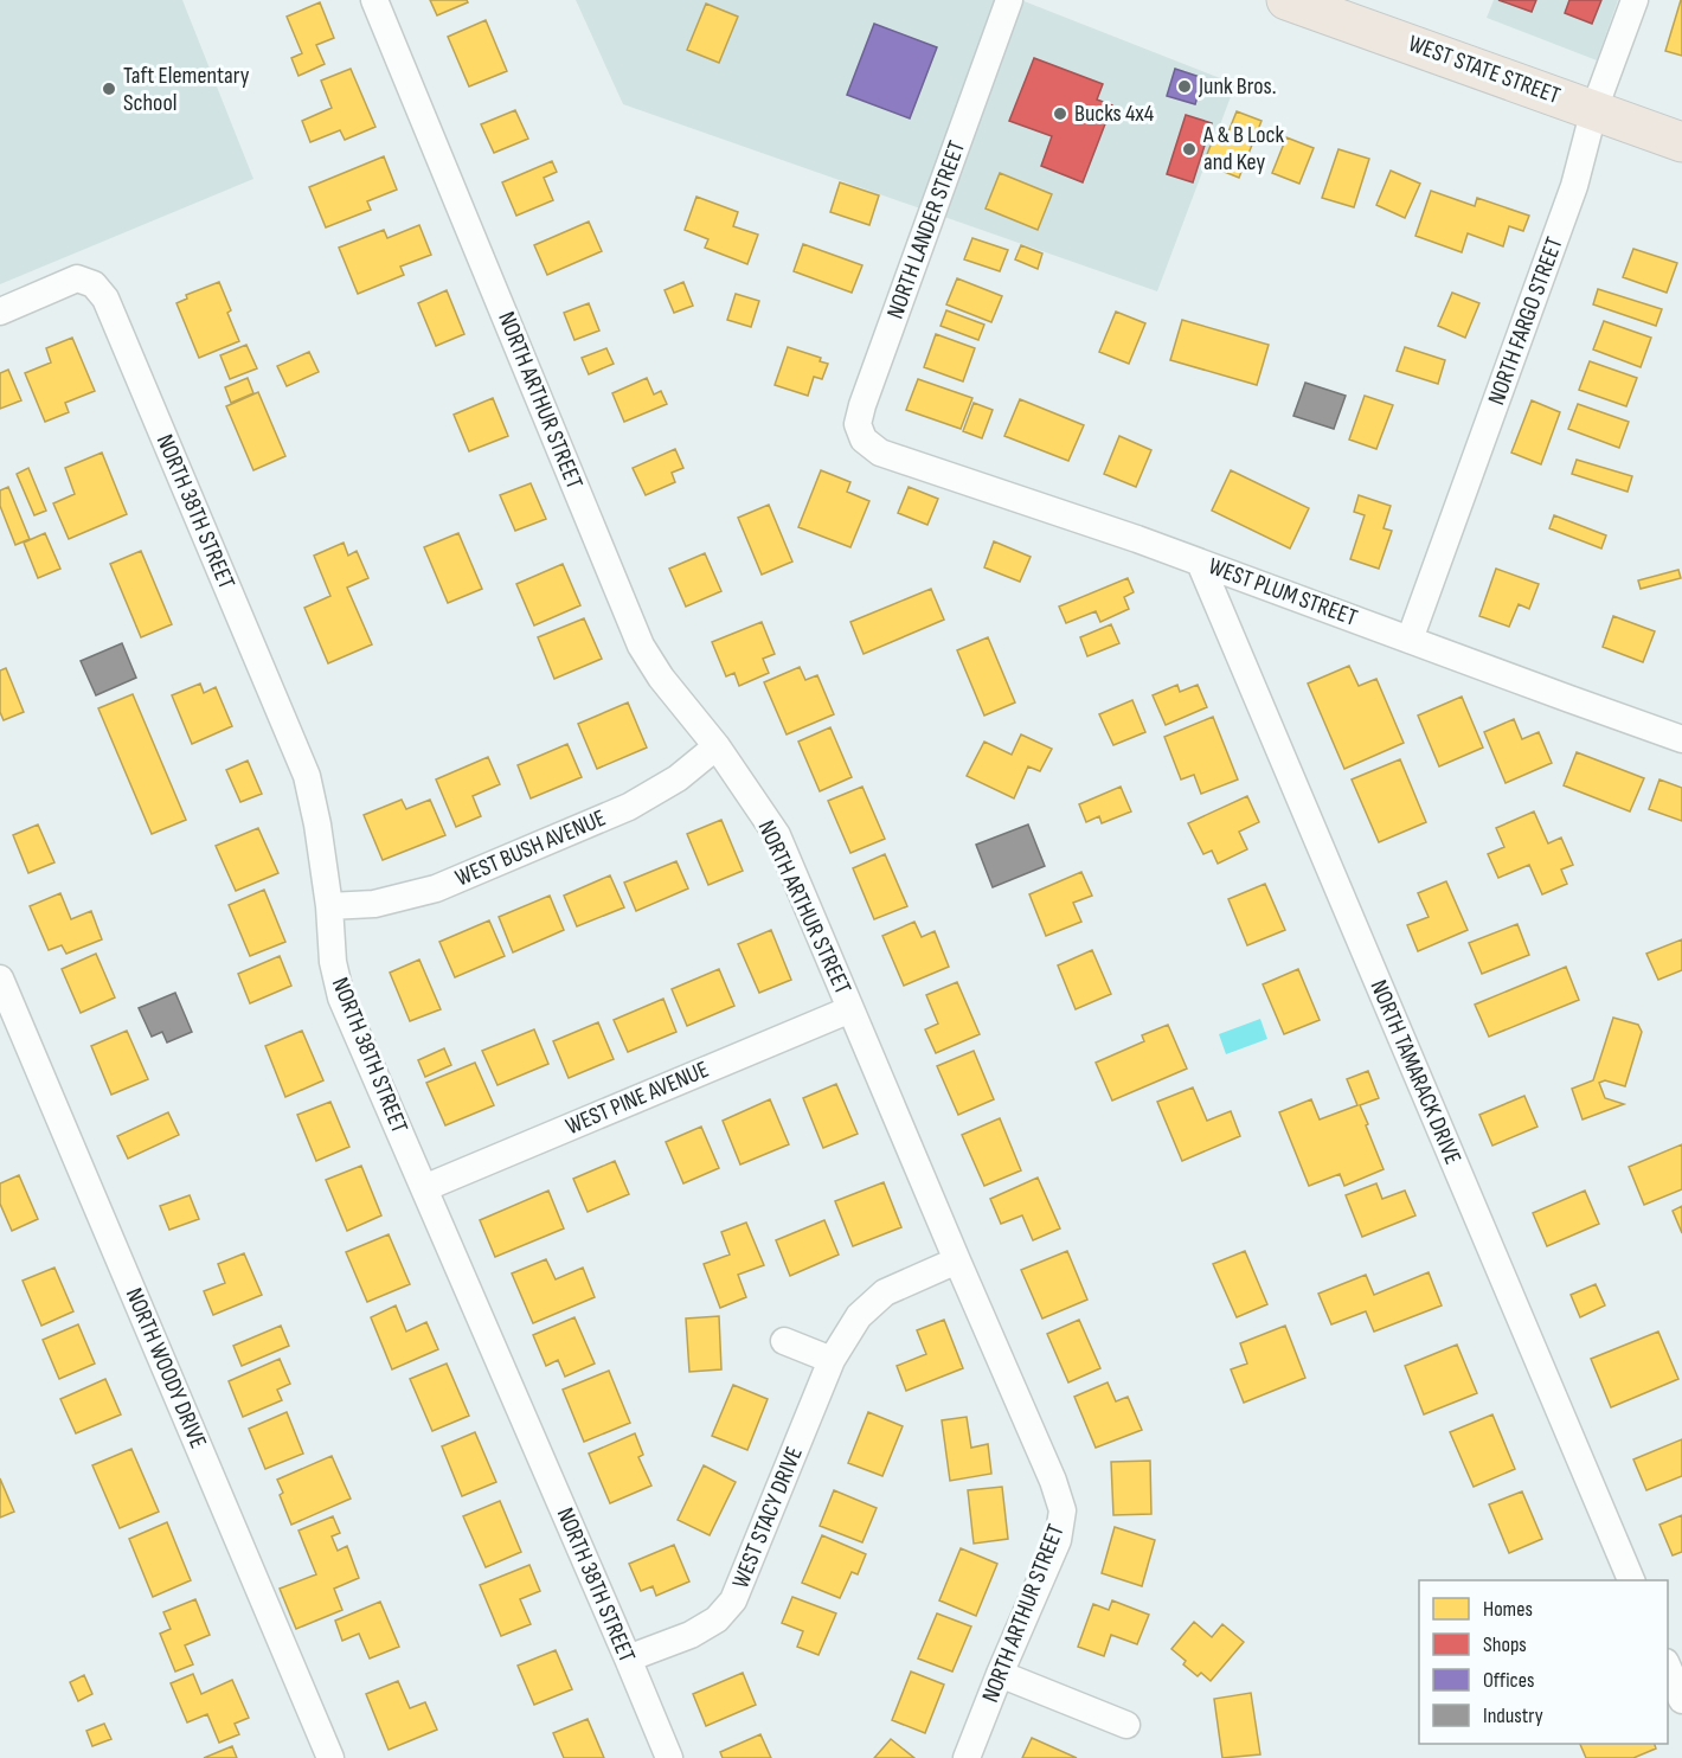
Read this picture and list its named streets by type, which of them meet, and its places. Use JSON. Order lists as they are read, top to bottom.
{
  "streets": {
    "main road": ["WEST STATE STREET"],
    "street": [
      "NORTH LANDER STREET",
      "NORTH FARGO STREET",
      "NORTH ARTHUR STREET",
      "NORTH 38TH STREET",
      "WEST PLUM STREET",
      "WEST BUSH AVENUE",
      "NORTH TAMARACK DRIVE",
      "WEST PINE AVENUE",
      "NORTH WOODY DRIVE",
      "WEST STACY DRIVE"
    ]
  },
  "crossings": [
    ["WEST STATE STREET", "NORTH FARGO STREET"],
    ["NORTH LANDER STREET", "WEST PLUM STREET"],
    ["NORTH FARGO STREET", "WEST PLUM STREET"],
    ["NORTH ARTHUR STREET", "WEST BUSH AVENUE"],
    ["NORTH ARTHUR STREET", "WEST PINE AVENUE"],
    ["NORTH ARTHUR STREET", "WEST STACY DRIVE"],
    ["NORTH 38TH STREET", "WEST BUSH AVENUE"],
    ["NORTH 38TH STREET", "WEST PINE AVENUE"],
    ["NORTH 38TH STREET", "WEST STACY DRIVE"],
    ["WEST PLUM STREET", "NORTH TAMARACK DRIVE"]
  ],
  "places": [
    "Junk Bros.",
    "Taft Elementary School",
    "Bucks 4x4",
    "A & B Lock and Key"
  ],
  "legend": [
    "Homes",
    "Shops",
    "Offices",
    "Industry"
  ]
}
